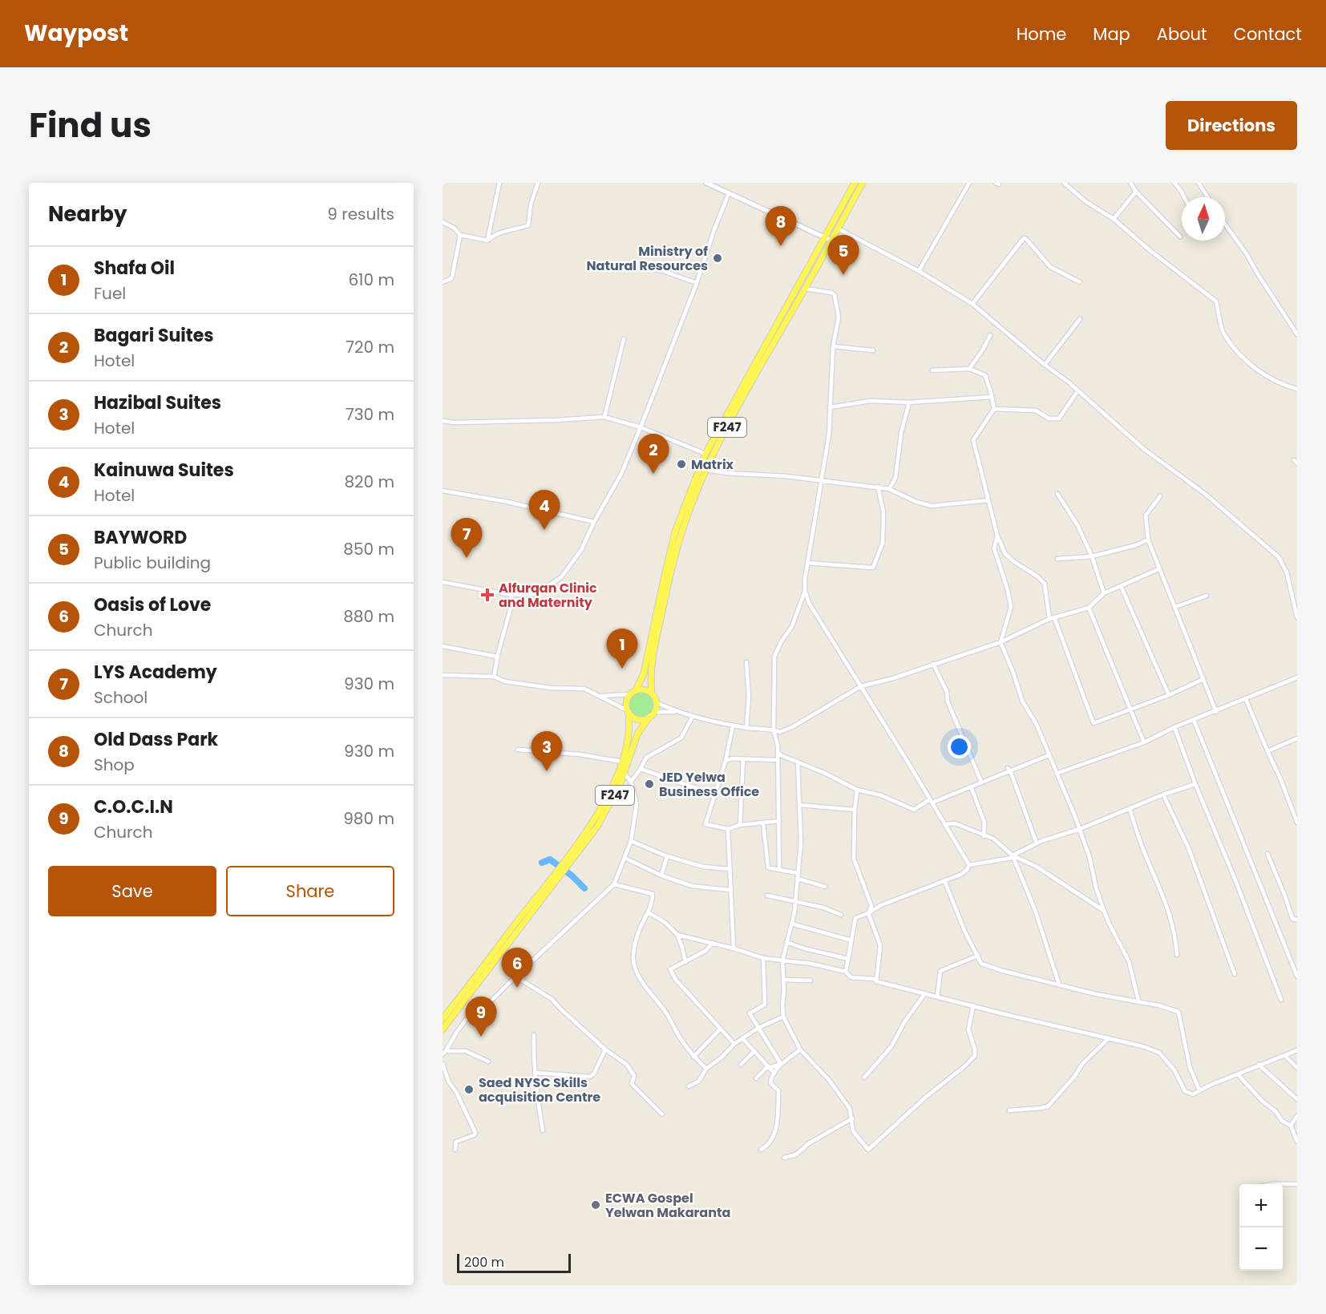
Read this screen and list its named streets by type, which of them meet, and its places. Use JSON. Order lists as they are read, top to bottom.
{
  "streets": {
    "main road": ["F247"]
  },
  "places": {
    "other": [
      "Ministry of Natural Resources",
      "Matrix",
      "JED Yelwa Business Office",
      "Saed NYSC Skills acquisition Centre",
      "ECWA Gospel Yelwan Makaranta"
    ],
    "health": ["Alfurqan Clinic and Maternity"]
  },
  "scale_bar": "200 m",
  "north": "top",
  "page": {
    "header": "Waypost",
    "nav": [
      "Home",
      "Map",
      "About",
      "Contact"
    ],
    "title": "Find us",
    "buttons": [
      "Directions",
      ["Save", "Share"]
    ],
    "heading": ["Nearby", "9 results"],
    "pins": [
      "8",
      "5",
      "2",
      "4",
      "7",
      "1",
      "3",
      "6",
      "9"
    ],
    "list": [
      {
        "mark": "1",
        "name": "Shafa Oil",
        "note": "Fuel",
        "value": "610 m"
      },
      {
        "mark": "2",
        "name": "Bagari Suites",
        "note": "Hotel",
        "value": "720 m"
      },
      {
        "mark": "3",
        "name": "Hazibal Suites",
        "note": "Hotel",
        "value": "730 m"
      },
      {
        "mark": "4",
        "name": "Kainuwa Suites",
        "note": "Hotel",
        "value": "820 m"
      },
      {
        "mark": "5",
        "name": "BAYWORD",
        "note": "Public building",
        "value": "850 m"
      },
      {
        "mark": "6",
        "name": "Oasis of Love",
        "note": "Church",
        "value": "880 m"
      },
      {
        "mark": "7",
        "name": "LYS Academy",
        "note": "School",
        "value": "930 m"
      },
      {
        "mark": "8",
        "name": "Old Dass Park",
        "note": "Shop",
        "value": "930 m"
      },
      {
        "mark": "9",
        "name": "C.O.C.I.N",
        "note": "Church",
        "value": "980 m"
      }
    ],
    "map_buttons": ["+", "−"],
    "scale": "200 m"
  }
}
